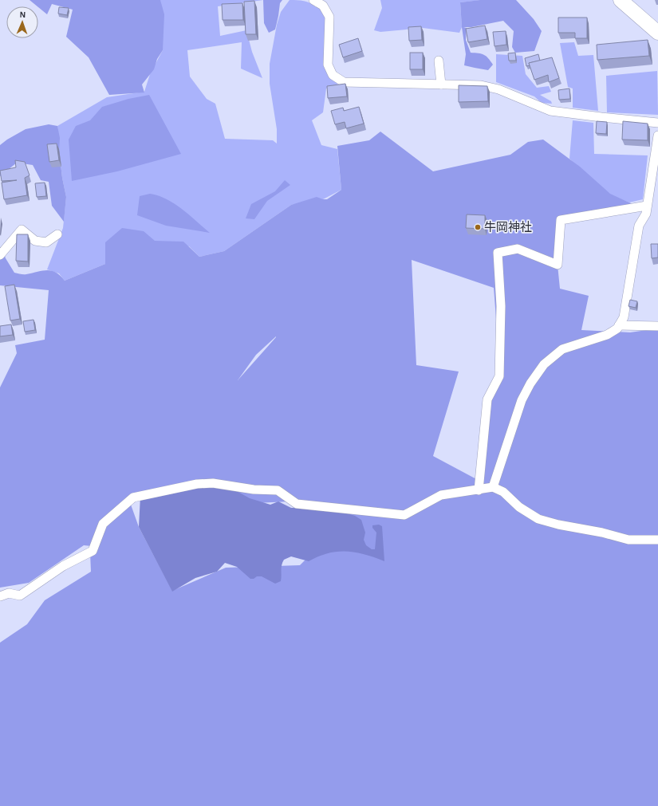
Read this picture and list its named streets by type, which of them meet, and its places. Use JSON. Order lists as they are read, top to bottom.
{
  "places": ["牛岡神社"],
  "north": "top"
}
